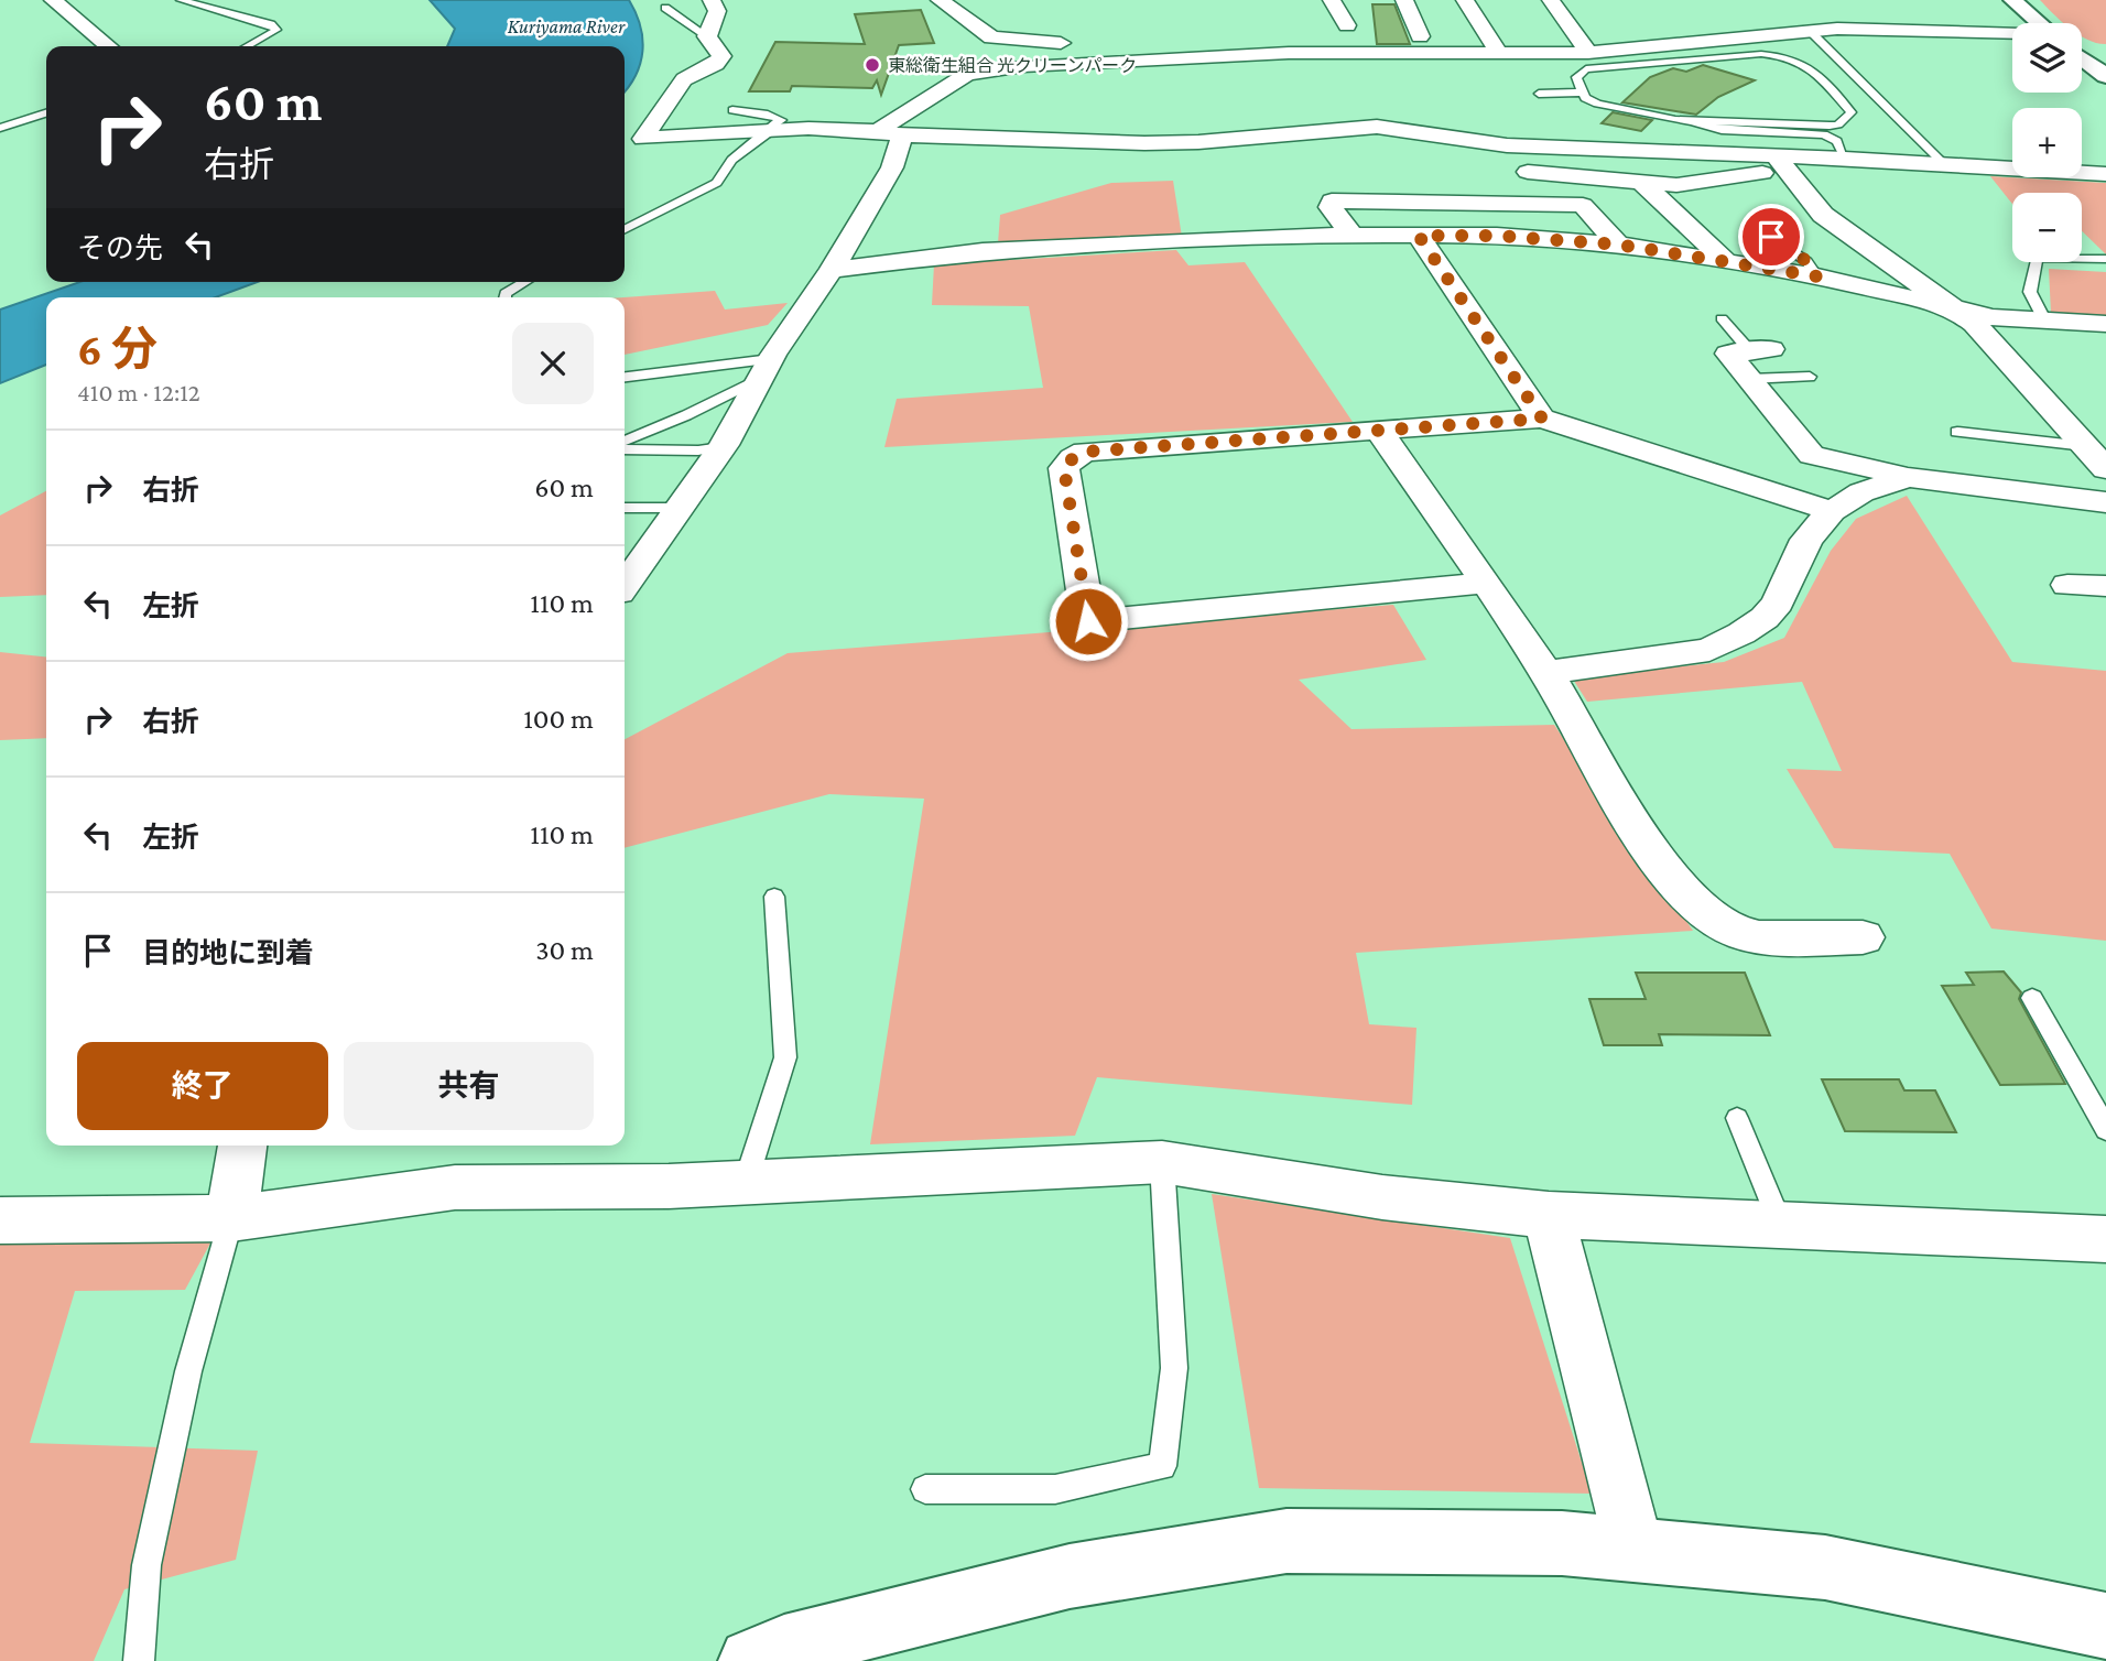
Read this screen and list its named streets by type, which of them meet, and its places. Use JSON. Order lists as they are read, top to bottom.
{
  "water": ["Kuriyama River"],
  "places": ["東総衛生組合 光クリーンパーク"],
  "page": {
    "map_buttons": ["+", "−"],
    "turn": ["60 m", "右折"],
    "then": "その先",
    "heading": ["6 分", "410 m · 12:12"],
    "list": [
      {
        "name": "右折",
        "value": "60 m"
      },
      {
        "name": "左折",
        "value": "110 m"
      },
      {
        "name": "右折",
        "value": "100 m"
      },
      {
        "name": "左折",
        "value": "110 m"
      },
      {
        "name": "目的地に到着",
        "value": "30 m"
      }
    ],
    "buttons": ["終了", "共有"]
  }
}
